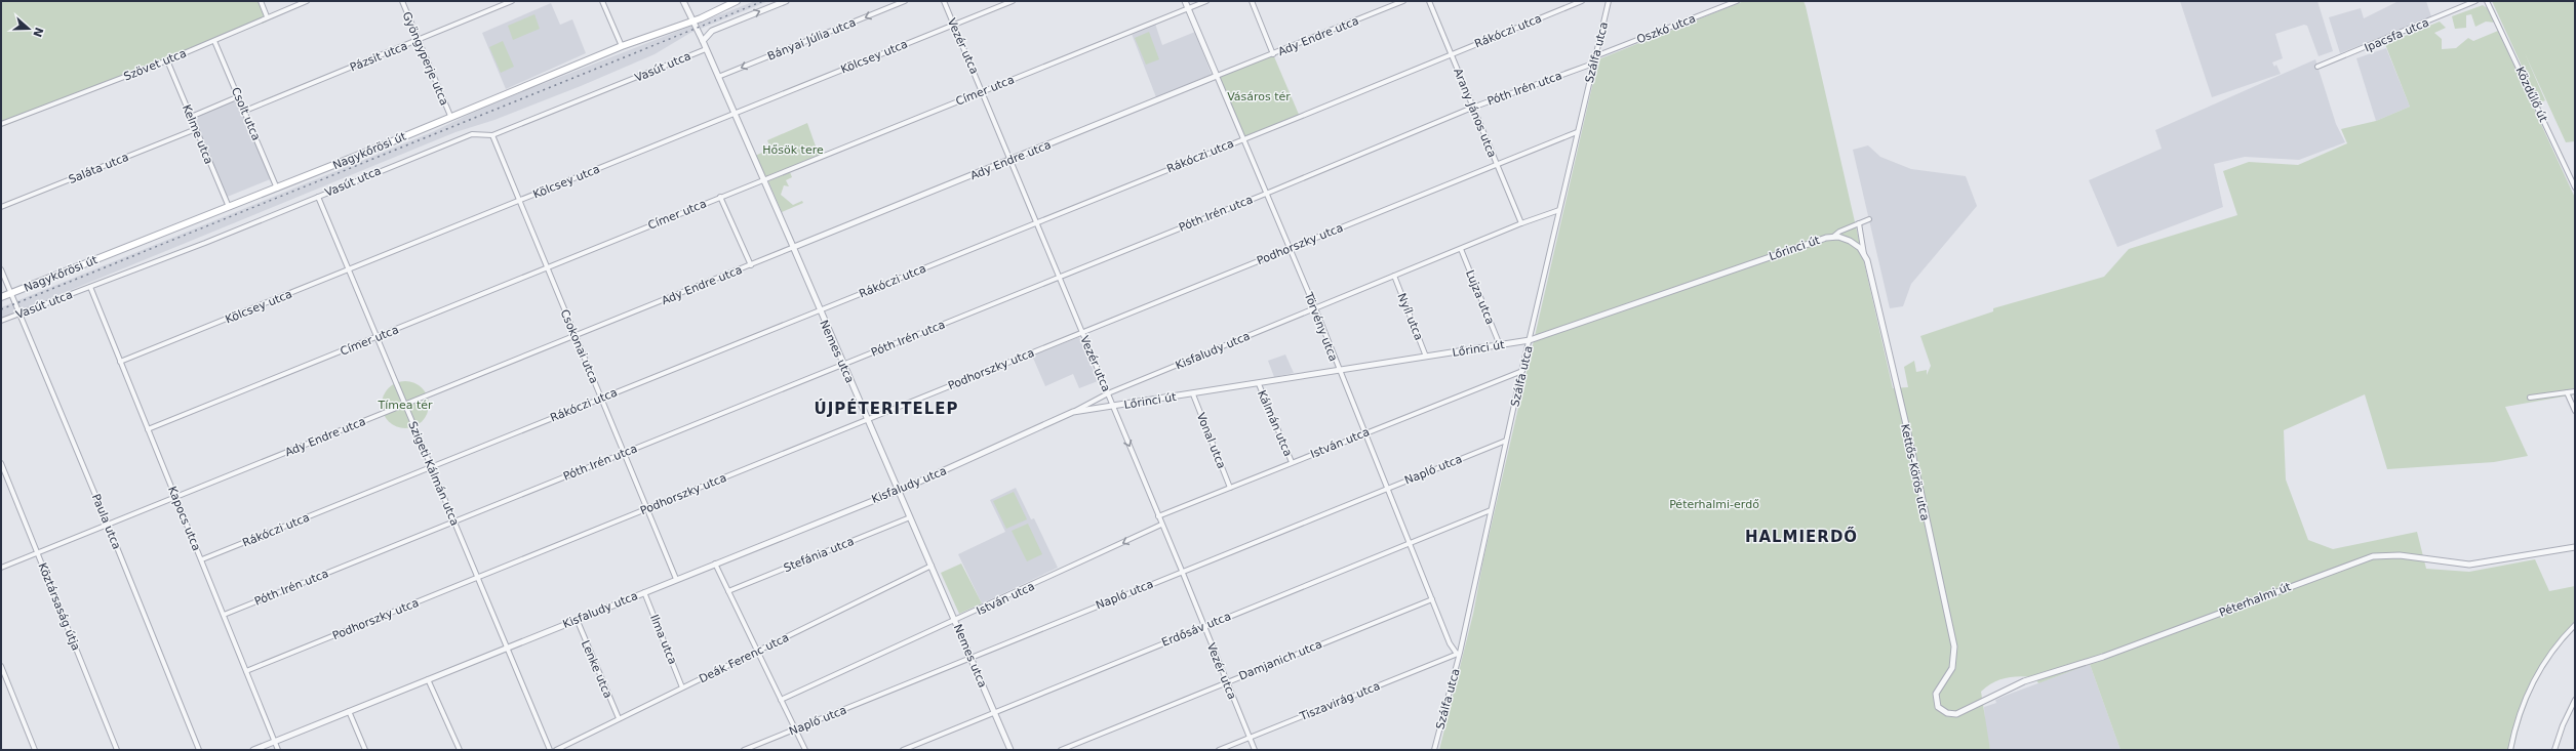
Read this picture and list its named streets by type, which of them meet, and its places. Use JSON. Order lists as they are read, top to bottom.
{
  "streets": {
    "main road": ["Nagykőrösi út"],
    "street": [
      "Oszkó utca",
      "Rákóczi utca",
      "Ipacsfa utca",
      "Ady Endre utca",
      "Bányai Júlia utca",
      "Vezér utca",
      "Szálfa utca",
      "Pázsit utca",
      "Kölcsey utca",
      "Gyöngyperje utca",
      "Szövet utca",
      "Vasút utca",
      "Póth Irén utca",
      "Címer utca",
      "Közdűlő út",
      "Arany János utca",
      "Csolt utca",
      "Kelme utca",
      "Saláta utca",
      "Podhorszky utca",
      "Lőrinci út",
      "Lujza utca",
      "Nyíl utca",
      "Törvény utca",
      "Csokonai utca",
      "Kisfaludy utca",
      "Nemes utca",
      "Kálmán utca",
      "Vonal utca",
      "István utca",
      "Napló utca",
      "Kettős-Körös utca",
      "Szigeti Kálmán utca",
      "Kapocs utca",
      "Paula utca",
      "Stefánia utca",
      "Péterhalmi út",
      "Köztársaság útja",
      "Erdősáv utca",
      "Ilma utca",
      "Deák Ferenc utca",
      "Damjanich utca",
      "Lenke utca",
      "Tiszavirág utca"
    ]
  },
  "crossings": [
    ["Oszkó utca", "Szálfa utca"],
    ["Rákóczi utca", "Vezér utca"],
    ["Rákóczi utca", "Arany János utca"],
    ["Rákóczi utca", "Törvény utca"],
    ["Rákóczi utca", "Csokonai utca"],
    ["Rákóczi utca", "Nemes utca"],
    ["Rákóczi utca", "Szigeti Kálmán utca"],
    ["Rákóczi utca", "Kapocs utca"],
    ["Ady Endre utca", "Vezér utca"],
    ["Ady Endre utca", "Törvény utca"],
    ["Ady Endre utca", "Csokonai utca"],
    ["Ady Endre utca", "Nemes utca"],
    ["Ady Endre utca", "Szigeti Kálmán utca"],
    ["Ady Endre utca", "Kapocs utca"],
    ["Ady Endre utca", "Paula utca"],
    ["Ady Endre utca", "Köztársaság útja"],
    ["Bányai Júlia utca", "Nemes utca"],
    ["Vezér utca", "Kölcsey utca"],
    ["Vezér utca", "Póth Irén utca"],
    ["Vezér utca", "Címer utca"],
    ["Vezér utca", "Podhorszky utca"],
    ["Vezér utca", "Lőrinci út"],
    ["Vezér utca", "Kisfaludy utca"],
    ["Vezér utca", "István utca"],
    ["Vezér utca", "Napló utca"],
    ["Vezér utca", "Erdősáv utca"],
    ["Vezér utca", "Damjanich utca"],
    ["Vezér utca", "Tiszavirág utca"],
    ["Szálfa utca", "Póth Irén utca"],
    ["Szálfa utca", "Podhorszky utca"],
    ["Szálfa utca", "Lőrinci út"],
    ["Szálfa utca", "Törvény utca"],
    ["Szálfa utca", "Kisfaludy utca"],
    ["Szálfa utca", "István utca"],
    ["Szálfa utca", "Napló utca"],
    ["Szálfa utca", "Erdősáv utca"],
    ["Szálfa utca", "Tiszavirág utca"],
    ["Pázsit utca", "Gyöngyperje utca"],
    ["Pázsit utca", "Csolt utca"],
    ["Kölcsey utca", "Csokonai utca"],
    ["Kölcsey utca", "Nemes utca"],
    ["Kölcsey utca", "Szigeti Kálmán utca"],
    ["Kölcsey utca", "Kapocs utca"],
    ["Gyöngyperje utca", "Nagykőrösi út"],
    ["Szövet utca", "Csolt utca"],
    ["Szövet utca", "Kelme utca"],
    ["Vasút utca", "Csokonai utca"],
    ["Vasút utca", "Nemes utca"],
    ["Vasút utca", "Szigeti Kálmán utca"],
    ["Vasút utca", "Kapocs utca"],
    ["Vasút utca", "Paula utca"],
    ["Póth Irén utca", "Arany János utca"],
    ["Póth Irén utca", "Törvény utca"],
    ["Póth Irén utca", "Csokonai utca"],
    ["Póth Irén utca", "Nemes utca"],
    ["Póth Irén utca", "Szigeti Kálmán utca"],
    ["Póth Irén utca", "Kapocs utca"],
    ["Címer utca", "Törvény utca"],
    ["Címer utca", "Csokonai utca"],
    ["Címer utca", "Nemes utca"],
    ["Címer utca", "Szigeti Kálmán utca"],
    ["Címer utca", "Kapocs utca"],
    ["Arany János utca", "Podhorszky utca"],
    ["Arany János utca", "Kisfaludy utca"],
    ["Csolt utca", "Nagykőrösi út"],
    ["Kelme utca", "Nagykőrösi út"],
    ["Kelme utca", "Saláta utca"],
    ["Nagykőrösi út", "Nemes utca"],
    ["Nagykőrösi út", "Paula utca"],
    ["Podhorszky utca", "Törvény utca"],
    ["Podhorszky utca", "Csokonai utca"],
    ["Podhorszky utca", "Nemes utca"],
    ["Podhorszky utca", "Szigeti Kálmán utca"],
    ["Podhorszky utca", "Kapocs utca"],
    ["Lőrinci út", "Lujza utca"],
    ["Lőrinci út", "Nyíl utca"],
    ["Lőrinci út", "Törvény utca"],
    ["Lőrinci út", "Kisfaludy utca"],
    ["Lőrinci út", "Kálmán utca"],
    ["Lőrinci út", "Vonal utca"],
    ["Lőrinci út", "Kettős-Körös utca"],
    ["Lujza utca", "Kisfaludy utca"],
    ["Nyíl utca", "Kisfaludy utca"],
    ["Törvény utca", "Kisfaludy utca"],
    ["Törvény utca", "István utca"],
    ["Törvény utca", "Napló utca"],
    ["Törvény utca", "Erdősáv utca"],
    ["Törvény utca", "Damjanich utca"],
    ["Törvény utca", "Tiszavirág utca"],
    ["Csokonai utca", "Kisfaludy utca"],
    ["Kisfaludy utca", "Nemes utca"],
    ["Kisfaludy utca", "Szigeti Kálmán utca"],
    ["Kisfaludy utca", "Kapocs utca"],
    ["Kisfaludy utca", "Ilma utca"],
    ["Kisfaludy utca", "Lenke utca"],
    ["Nemes utca", "István utca"],
    ["Nemes utca", "Napló utca"],
    ["Nemes utca", "Stefánia utca"],
    ["Nemes utca", "Erdősáv utca"],
    ["Nemes utca", "Deák Ferenc utca"],
    ["Kálmán utca", "István utca"],
    ["Vonal utca", "István utca"],
    ["Kettős-Körös utca", "Péterhalmi út"],
    ["Ilma utca", "Deák Ferenc utca"],
    ["Deák Ferenc utca", "Lenke utca"]
  ],
  "one_way": ["Bányai Júlia utca"],
  "districts": ["ÚJPÉTERITELEP", "HALMIERDŐ"],
  "parks": [
    "Vásáros tér",
    "Hősök tere",
    "Tímea tér",
    "Péterhalmi-erdő"
  ],
  "north": "right"
}
